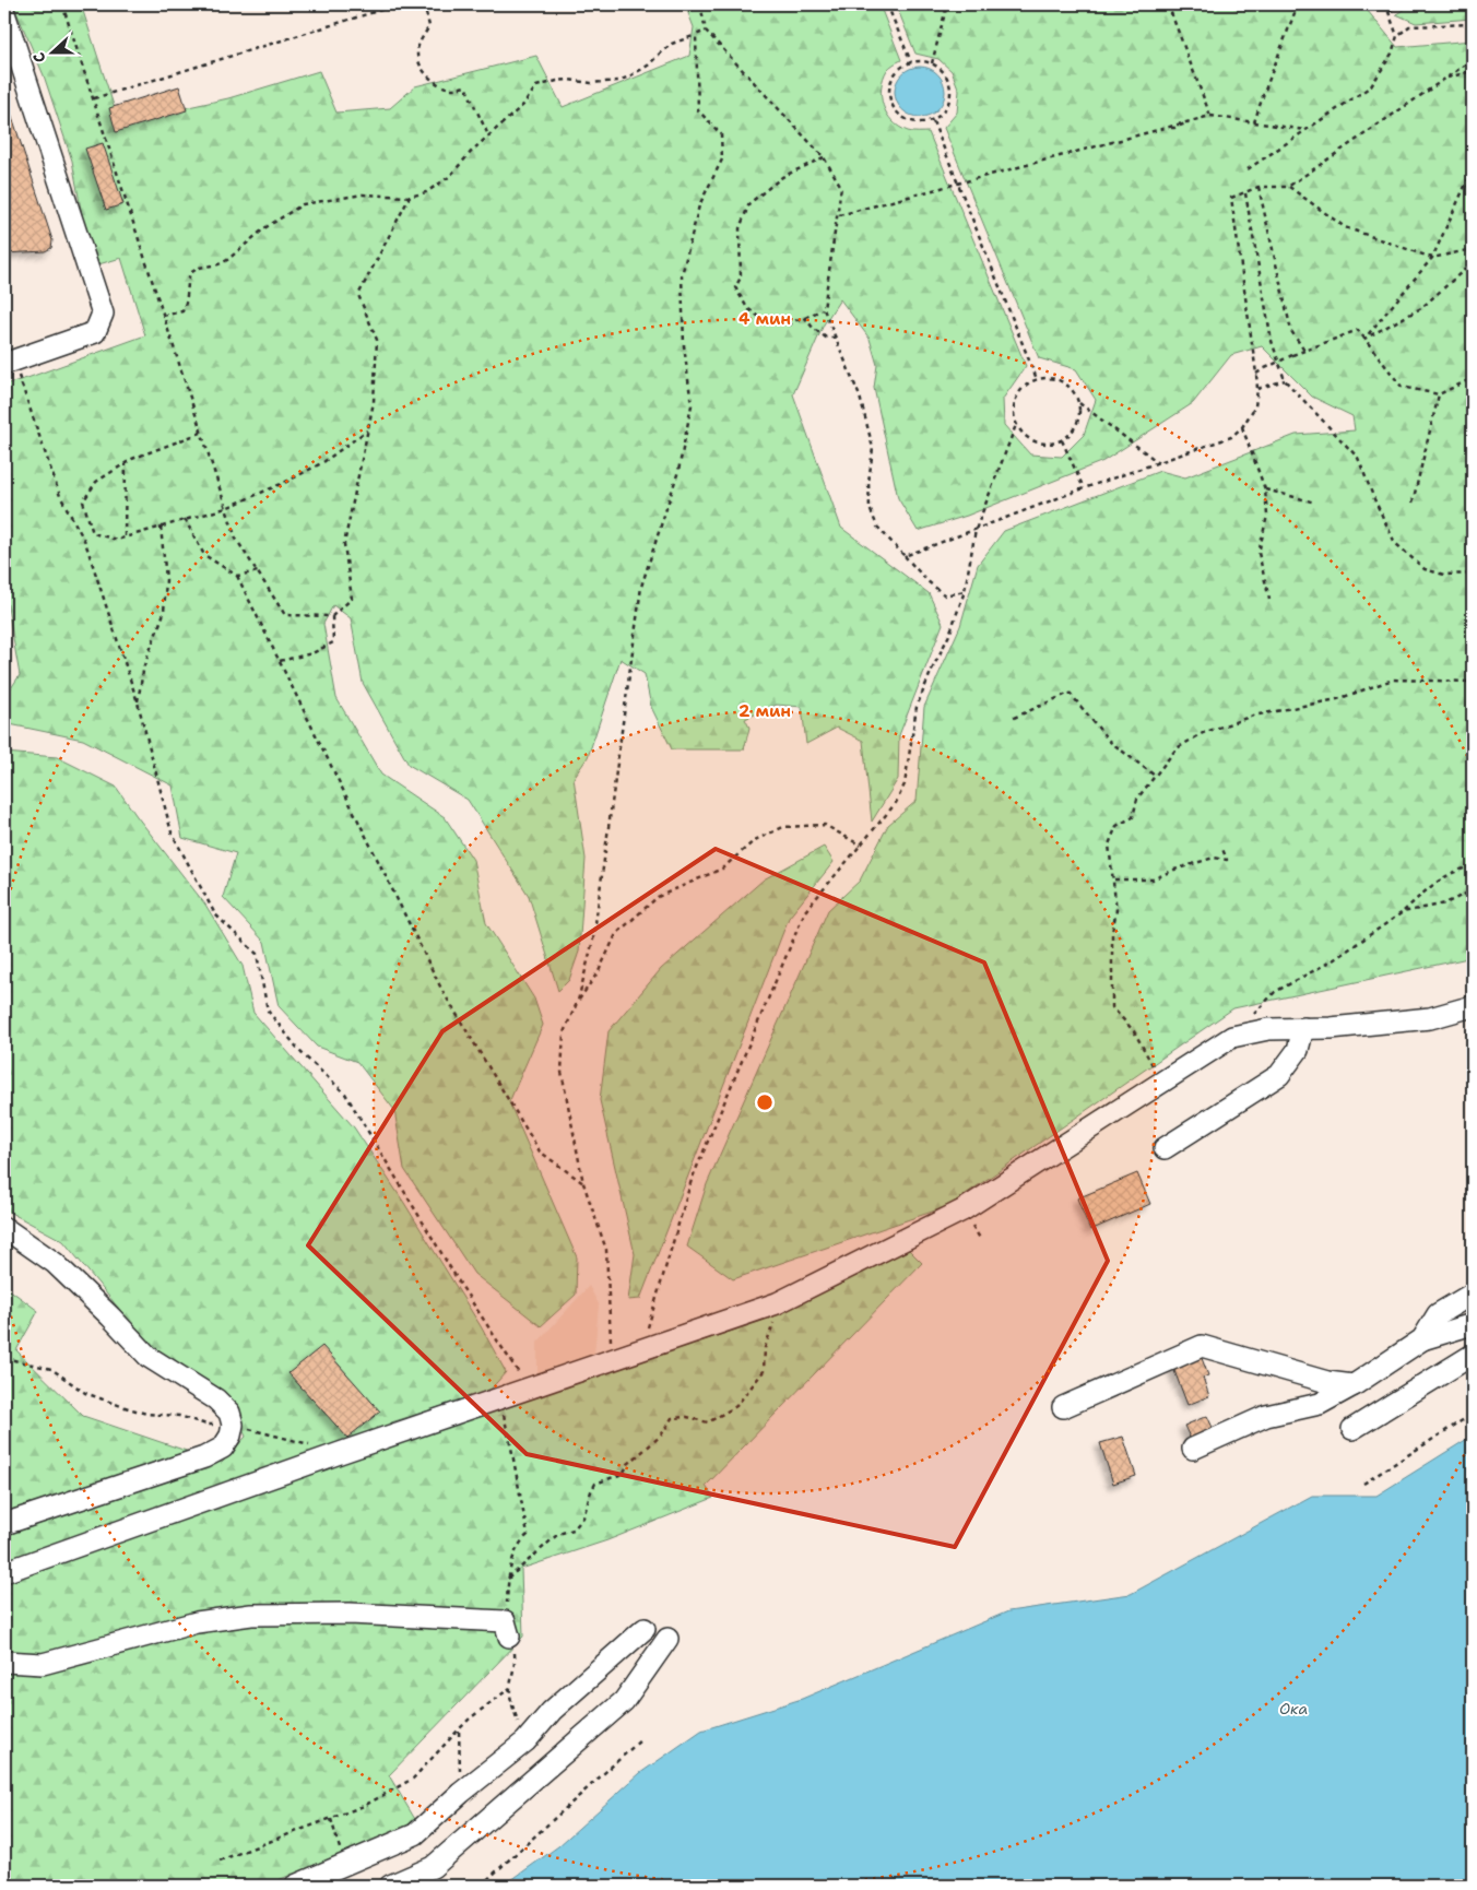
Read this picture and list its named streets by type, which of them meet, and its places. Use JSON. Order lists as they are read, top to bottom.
{
  "water": ["Ока"],
  "north": "left",
  "rings": ["4 мин", "2 мин"]
}
